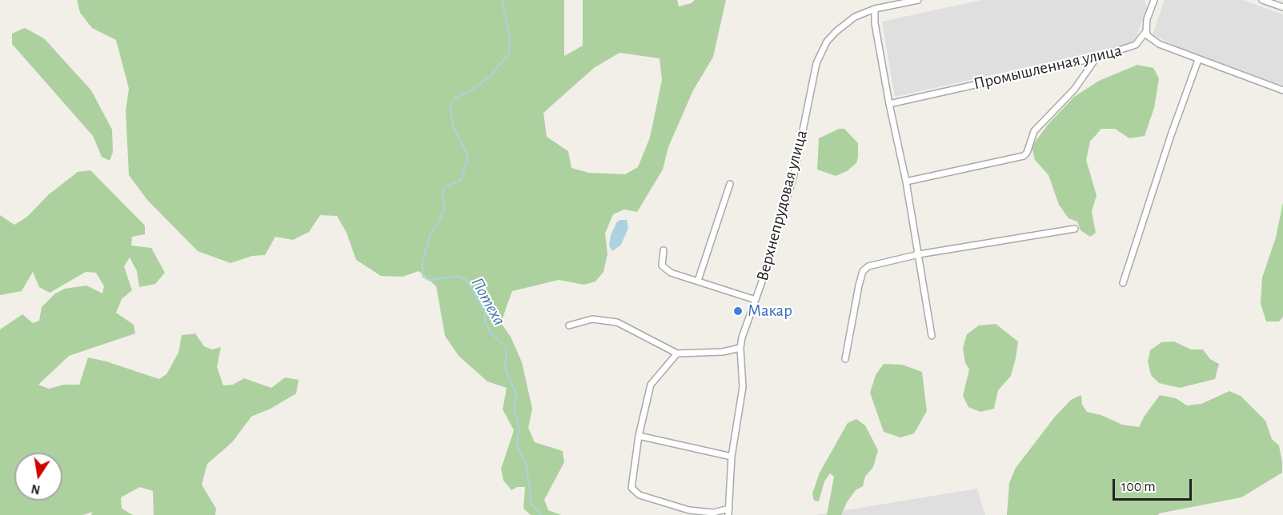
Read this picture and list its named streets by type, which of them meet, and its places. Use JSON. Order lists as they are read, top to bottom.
{
  "streets": {
    "street": ["Промышленная улица", "Верхнепрудовая улица"]
  },
  "water": ["Потеха"],
  "places": ["Макар"],
  "scale_bar": "100 m",
  "north": "bottom"
}
